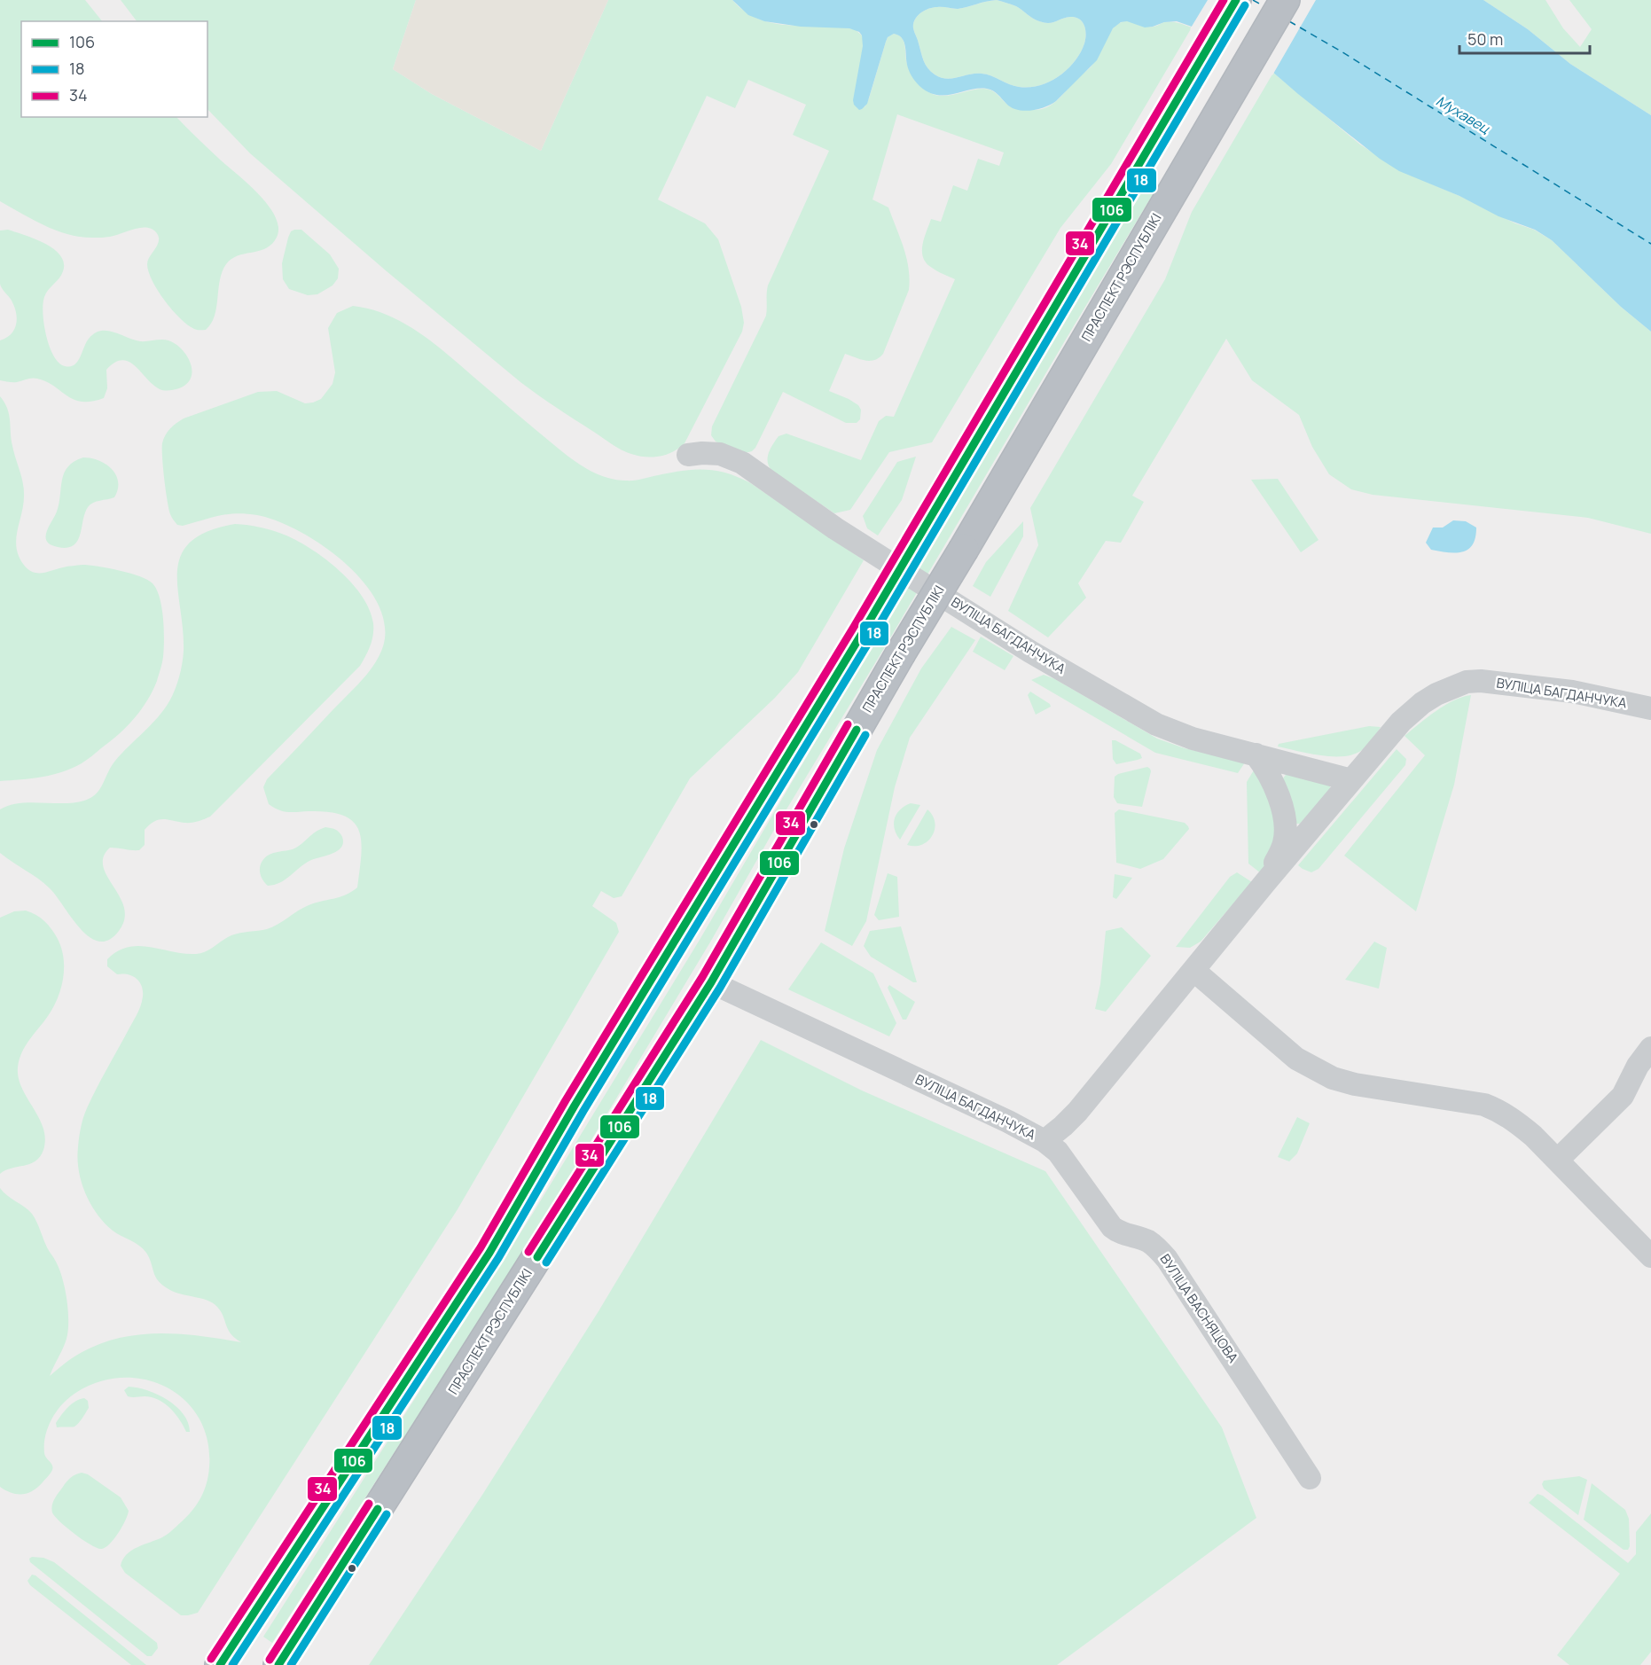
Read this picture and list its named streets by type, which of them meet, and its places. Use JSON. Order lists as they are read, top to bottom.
{
  "streets": {
    "highway": ["ПРАСПЕКТ РЭСПУБЛІКІ"],
    "street": ["ВУЛІЦА БАГДАНЧУКА", "ВУЛІЦА ВАСНЯЦОВА"]
  },
  "crossings": [
    ["ПРАСПЕКТ РЭСПУБЛІКІ", "ВУЛІЦА БАГДАНЧУКА"],
    ["ВУЛІЦА БАГДАНЧУКА", "ВУЛІЦА ВАСНЯЦОВА"]
  ],
  "water": ["Мухавец"],
  "lines": ["transit line 106", "transit line 34", "transit line 18"],
  "legend": ["106", "18", "34"],
  "scale_bar": "50 m"
}
